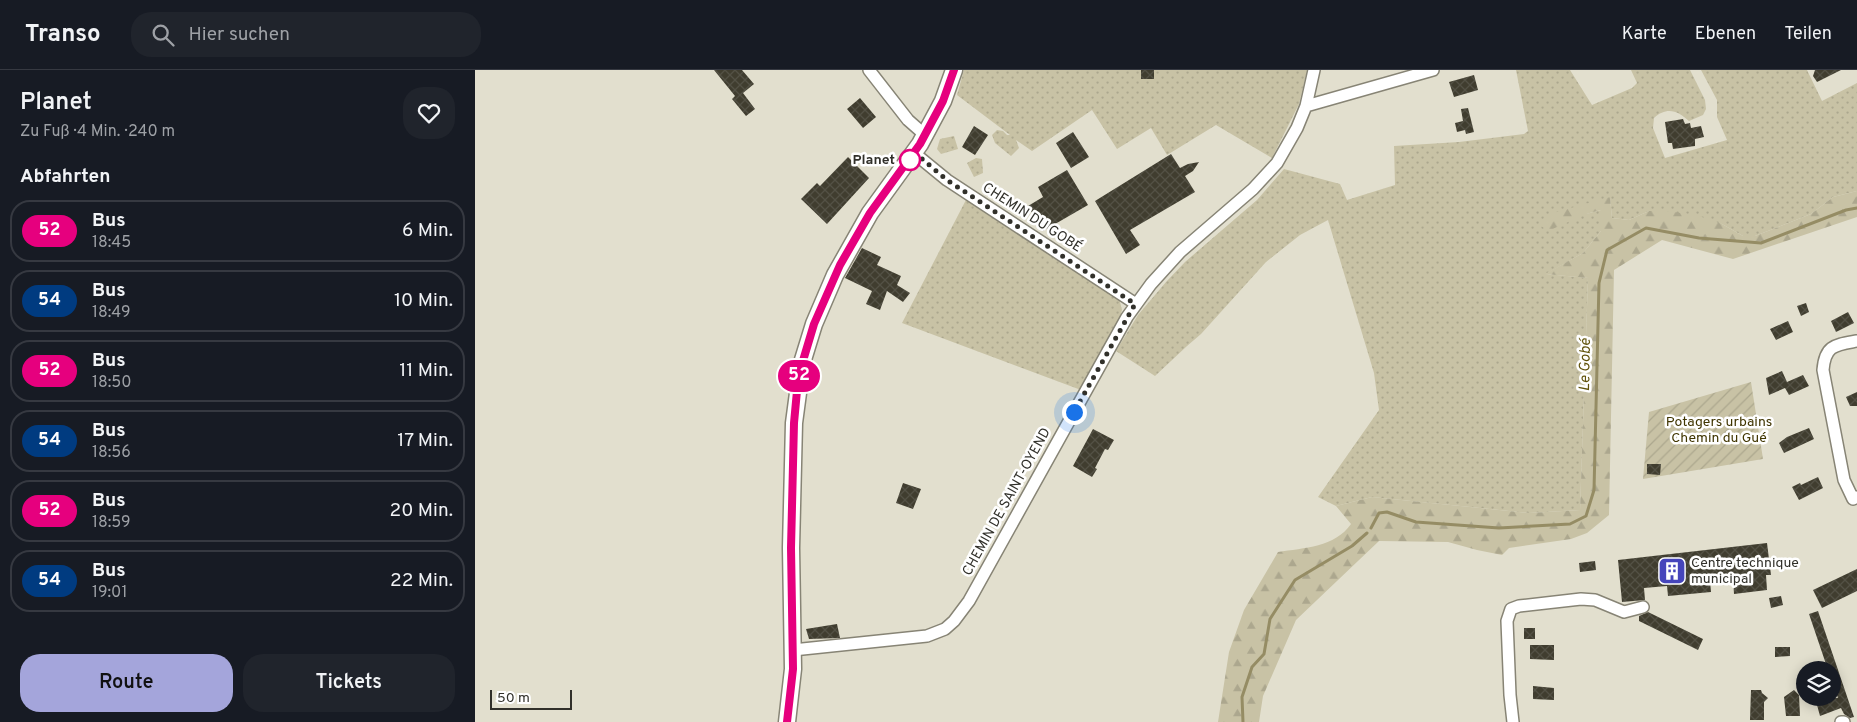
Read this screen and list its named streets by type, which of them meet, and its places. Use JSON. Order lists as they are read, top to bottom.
{
  "streets": {
    "street": ["CHEMIN DU GOBÉ", "CHEMIN DE SAINT-OYEND"]
  },
  "crossings": [
    ["CHEMIN DU GOBÉ", "CHEMIN DE SAINT-OYEND"]
  ],
  "water": ["Le Gobé"],
  "parks": ["Potagers urbains Chemin du Gué"],
  "places": {
    "other": ["Planet"],
    "building": ["Centre technique municipal"]
  },
  "lines": ["bus line 52"],
  "scale_bar": "50 m",
  "page": {
    "header": "Transo",
    "search": "Hier suchen",
    "nav": ["Karte", "Ebenen", "Teilen"],
    "heading": [
      ["Planet", "Zu Fuß · 4 Min. · 240 m"],
      "Abfahrten"
    ],
    "on_map": "52",
    "list": [
      {
        "mark": "52",
        "name": "Bus",
        "note": "18:45",
        "value": "6 Min."
      },
      {
        "mark": "54",
        "name": "Bus",
        "note": "18:49",
        "value": "10 Min."
      },
      {
        "mark": "52",
        "name": "Bus",
        "note": "18:50",
        "value": "11 Min."
      },
      {
        "mark": "54",
        "name": "Bus",
        "note": "18:56",
        "value": "17 Min."
      },
      {
        "mark": "52",
        "name": "Bus",
        "note": "18:59",
        "value": "20 Min."
      },
      {
        "mark": "54",
        "name": "Bus",
        "note": "19:01",
        "value": "22 Min."
      }
    ],
    "buttons": ["Route", "Tickets"],
    "scale": "50 m"
  }
}
